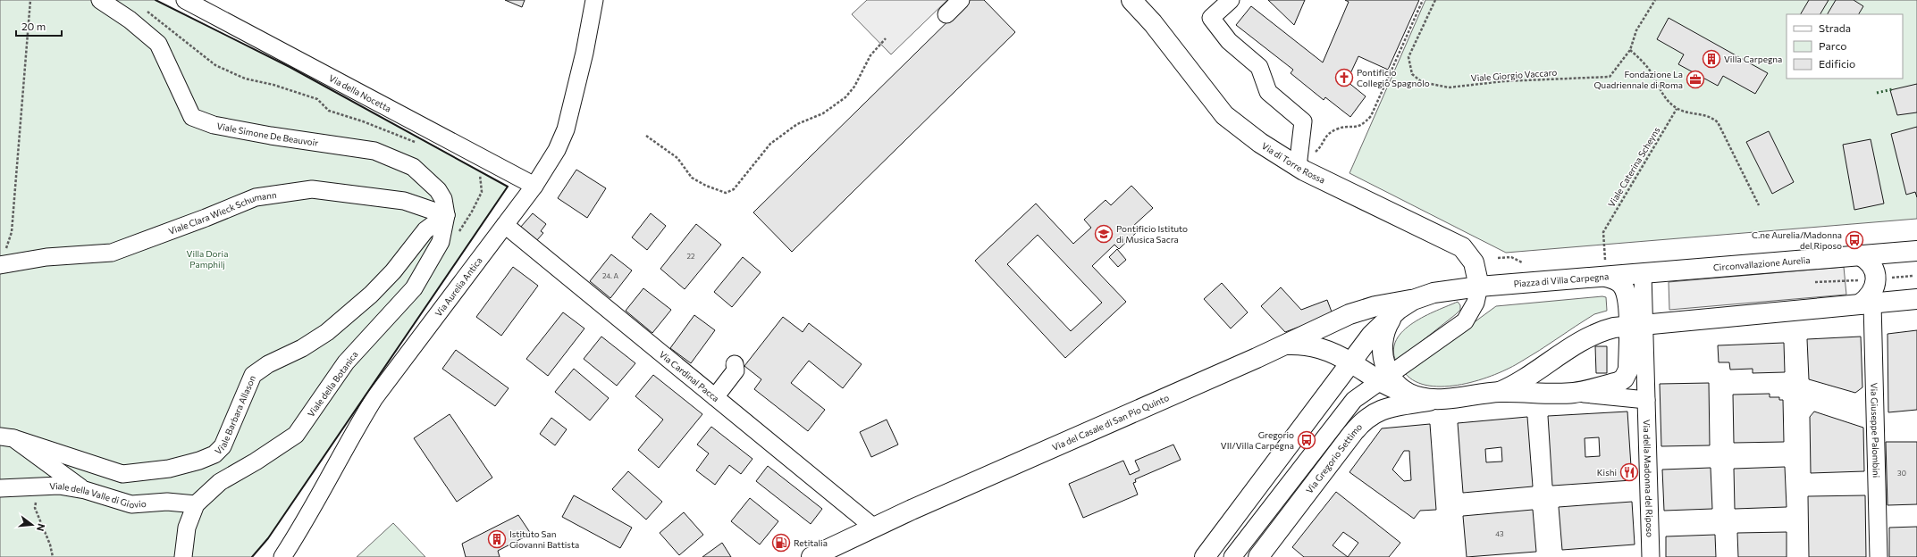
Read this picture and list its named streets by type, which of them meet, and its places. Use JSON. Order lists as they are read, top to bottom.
{
  "streets": {
    "main road": [
      "Via di Torre Rossa",
      "Circonvallazione Aurelia",
      "Piazza di Villa Carpegna",
      "Via del Casale di San Pio Quinto",
      "Via Gregorio Settimo"
    ],
    "street": [
      "Via della Nocetta",
      "Viale Simone De Beauvoir",
      "Viale Clara Wieck Schumann",
      "Via Aurelia Antica",
      "Via Cardinal Pacca",
      "Viale della Botanica",
      "Viale Barbara Allason",
      "Via Giuseppe Palombini",
      "Via della Madonna del Riposo",
      "Viale della Valle di Giovio"
    ],
    "path": ["Viale Giorgio Vaccaro", "Viale Caterina Scheyns"]
  },
  "crossings": [
    ["Via della Nocetta", "Via Aurelia Antica"],
    ["Viale Simone De Beauvoir", "Viale Clara Wieck Schumann"],
    ["Viale Simone De Beauvoir", "Viale della Botanica"],
    ["Viale Simone De Beauvoir", "Viale Barbara Allason"],
    ["Via di Torre Rossa", "Piazza di Villa Carpegna"],
    ["Viale Caterina Scheyns", "Circonvallazione Aurelia"],
    ["Viale Caterina Scheyns", "Piazza di Villa Carpegna"],
    ["Viale Clara Wieck Schumann", "Viale Barbara Allason"],
    ["Circonvallazione Aurelia", "Piazza di Villa Carpegna"],
    ["Piazza di Villa Carpegna", "Via del Casale di San Pio Quinto"],
    ["Piazza di Villa Carpegna", "Via Gregorio Settimo"],
    ["Piazza di Villa Carpegna", "Via della Madonna del Riposo"],
    ["Via Aurelia Antica", "Via Cardinal Pacca"],
    ["Via Cardinal Pacca", "Via del Casale di San Pio Quinto"],
    ["Viale della Botanica", "Viale della Valle di Giovio"]
  ],
  "parks": ["Villa Doria Pamphilj"],
  "places": {
    "building": ["Villa Carpegna", "Istituto San Giovanni Battista"],
    "church": ["Pontificio Collegio Spagnolo"],
    "office": ["Fondazione La Quadriennale di Roma"],
    "school or university": ["Pontificio Istituto di Musica Sacra"],
    "bus stop": ["C.ne Aurelia/Madonna del Riposo", "Gregorio VII/Villa Carpegna"],
    "restaurant": ["Kishi"],
    "fuel station": ["Retitalia"]
  },
  "house_numbers": [
    "22",
    "24. A",
    "30",
    "43"
  ],
  "legend": ["Strada", "Parco", "Edificio"],
  "scale_bar": "20 m",
  "north": "right"
}
